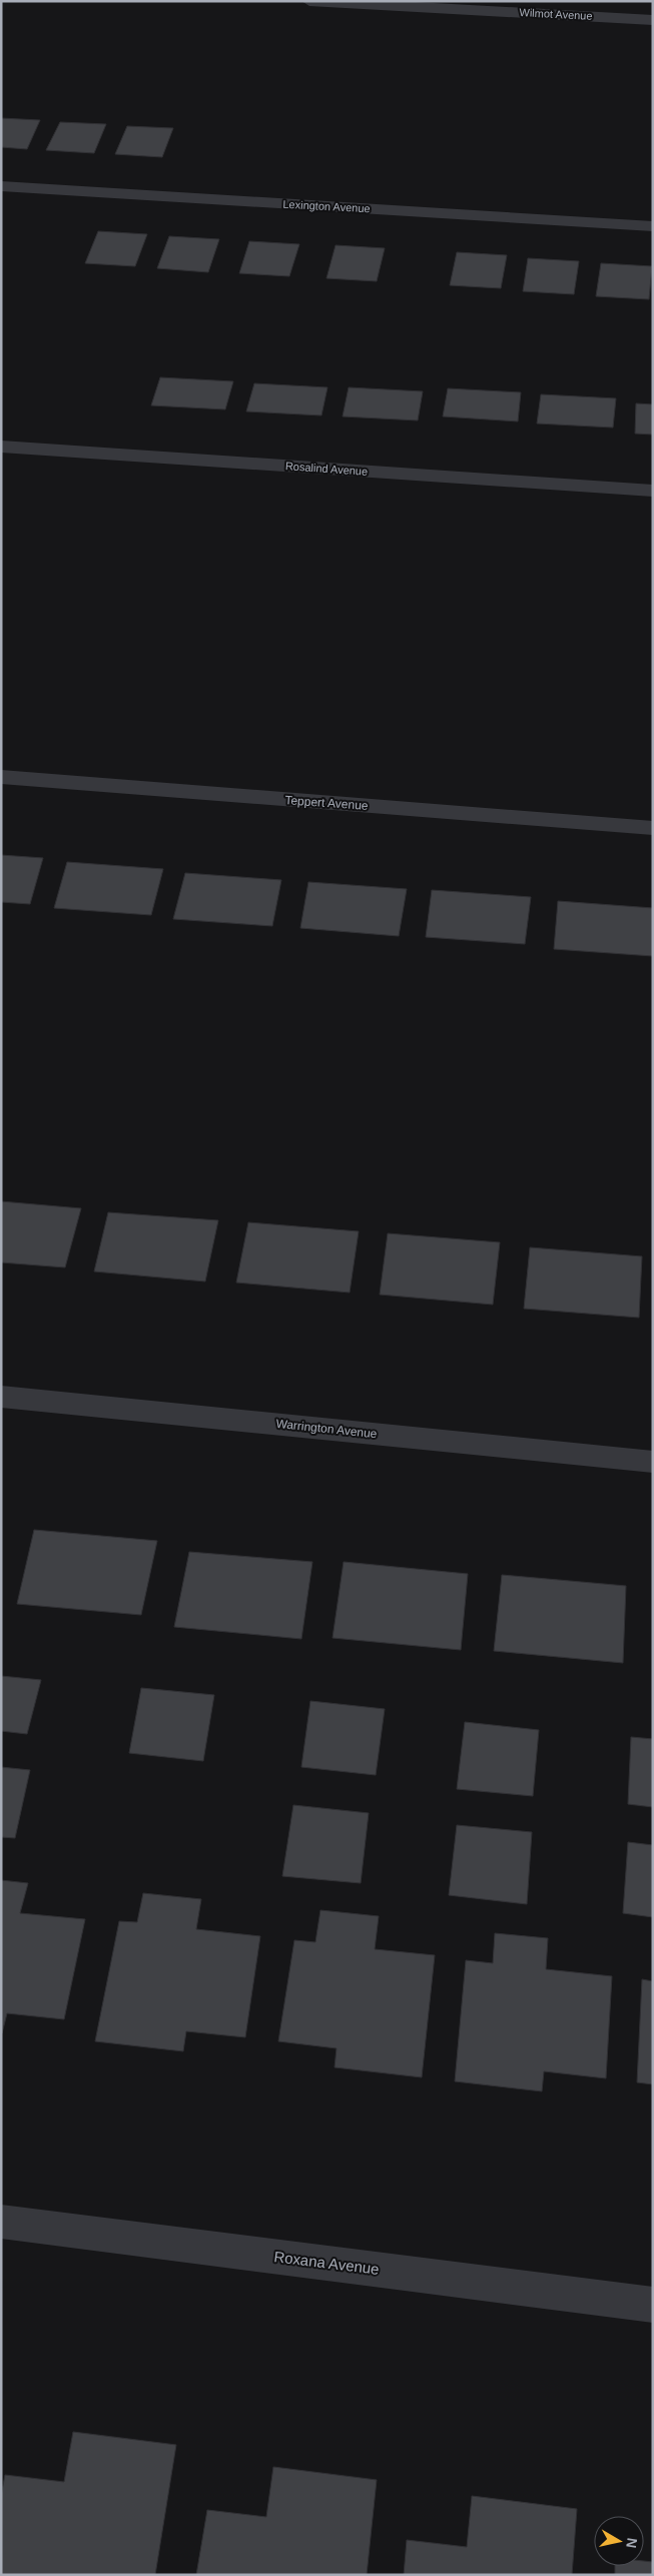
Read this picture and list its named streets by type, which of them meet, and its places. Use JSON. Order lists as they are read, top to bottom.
{
  "streets": {
    "street": [
      "Wilmot Avenue",
      "Lexington Avenue",
      "Rosalind Avenue",
      "Teppert Avenue",
      "Warrington Avenue",
      "Roxana Avenue"
    ]
  },
  "north": "right"
}
